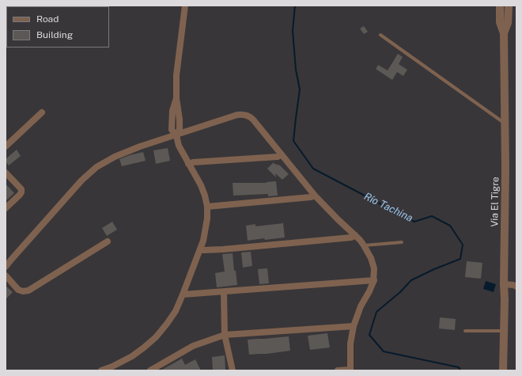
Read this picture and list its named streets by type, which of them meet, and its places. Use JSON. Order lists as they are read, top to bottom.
{
  "streets": {
    "street": ["Via El Tigre"]
  },
  "water": ["Río Tachina"],
  "legend": ["Road", "Building"]
}
